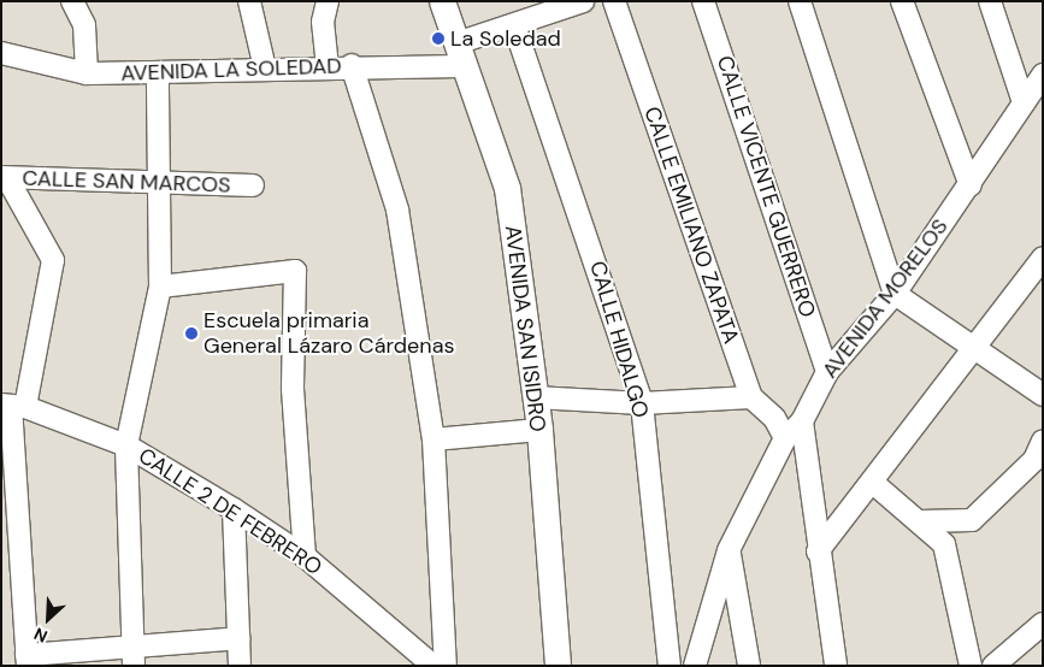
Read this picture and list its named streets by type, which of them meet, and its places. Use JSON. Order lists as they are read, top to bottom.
{
  "streets": {
    "main road": ["AVENIDA SAN ISIDRO"],
    "street": [
      "AVENIDA LA SOLEDAD",
      "CALLE SAN MARCOS",
      "CALLE VICENTE GUERRERO",
      "CALLE EMILIANO ZAPATA",
      "AVENIDA MORELOS",
      "CALLE HIDALGO",
      "CALLE 2 DE FEBRERO"
    ]
  },
  "crossings": [
    ["AVENIDA LA SOLEDAD", "AVENIDA SAN ISIDRO"],
    ["AVENIDA LA SOLEDAD", "CALLE HIDALGO"],
    ["CALLE VICENTE GUERRERO", "AVENIDA MORELOS"],
    ["CALLE EMILIANO ZAPATA", "AVENIDA MORELOS"]
  ],
  "places": ["La Soledad", "Escuela primaria General Lázaro Cárdenas"],
  "north": "bottom left"
}
